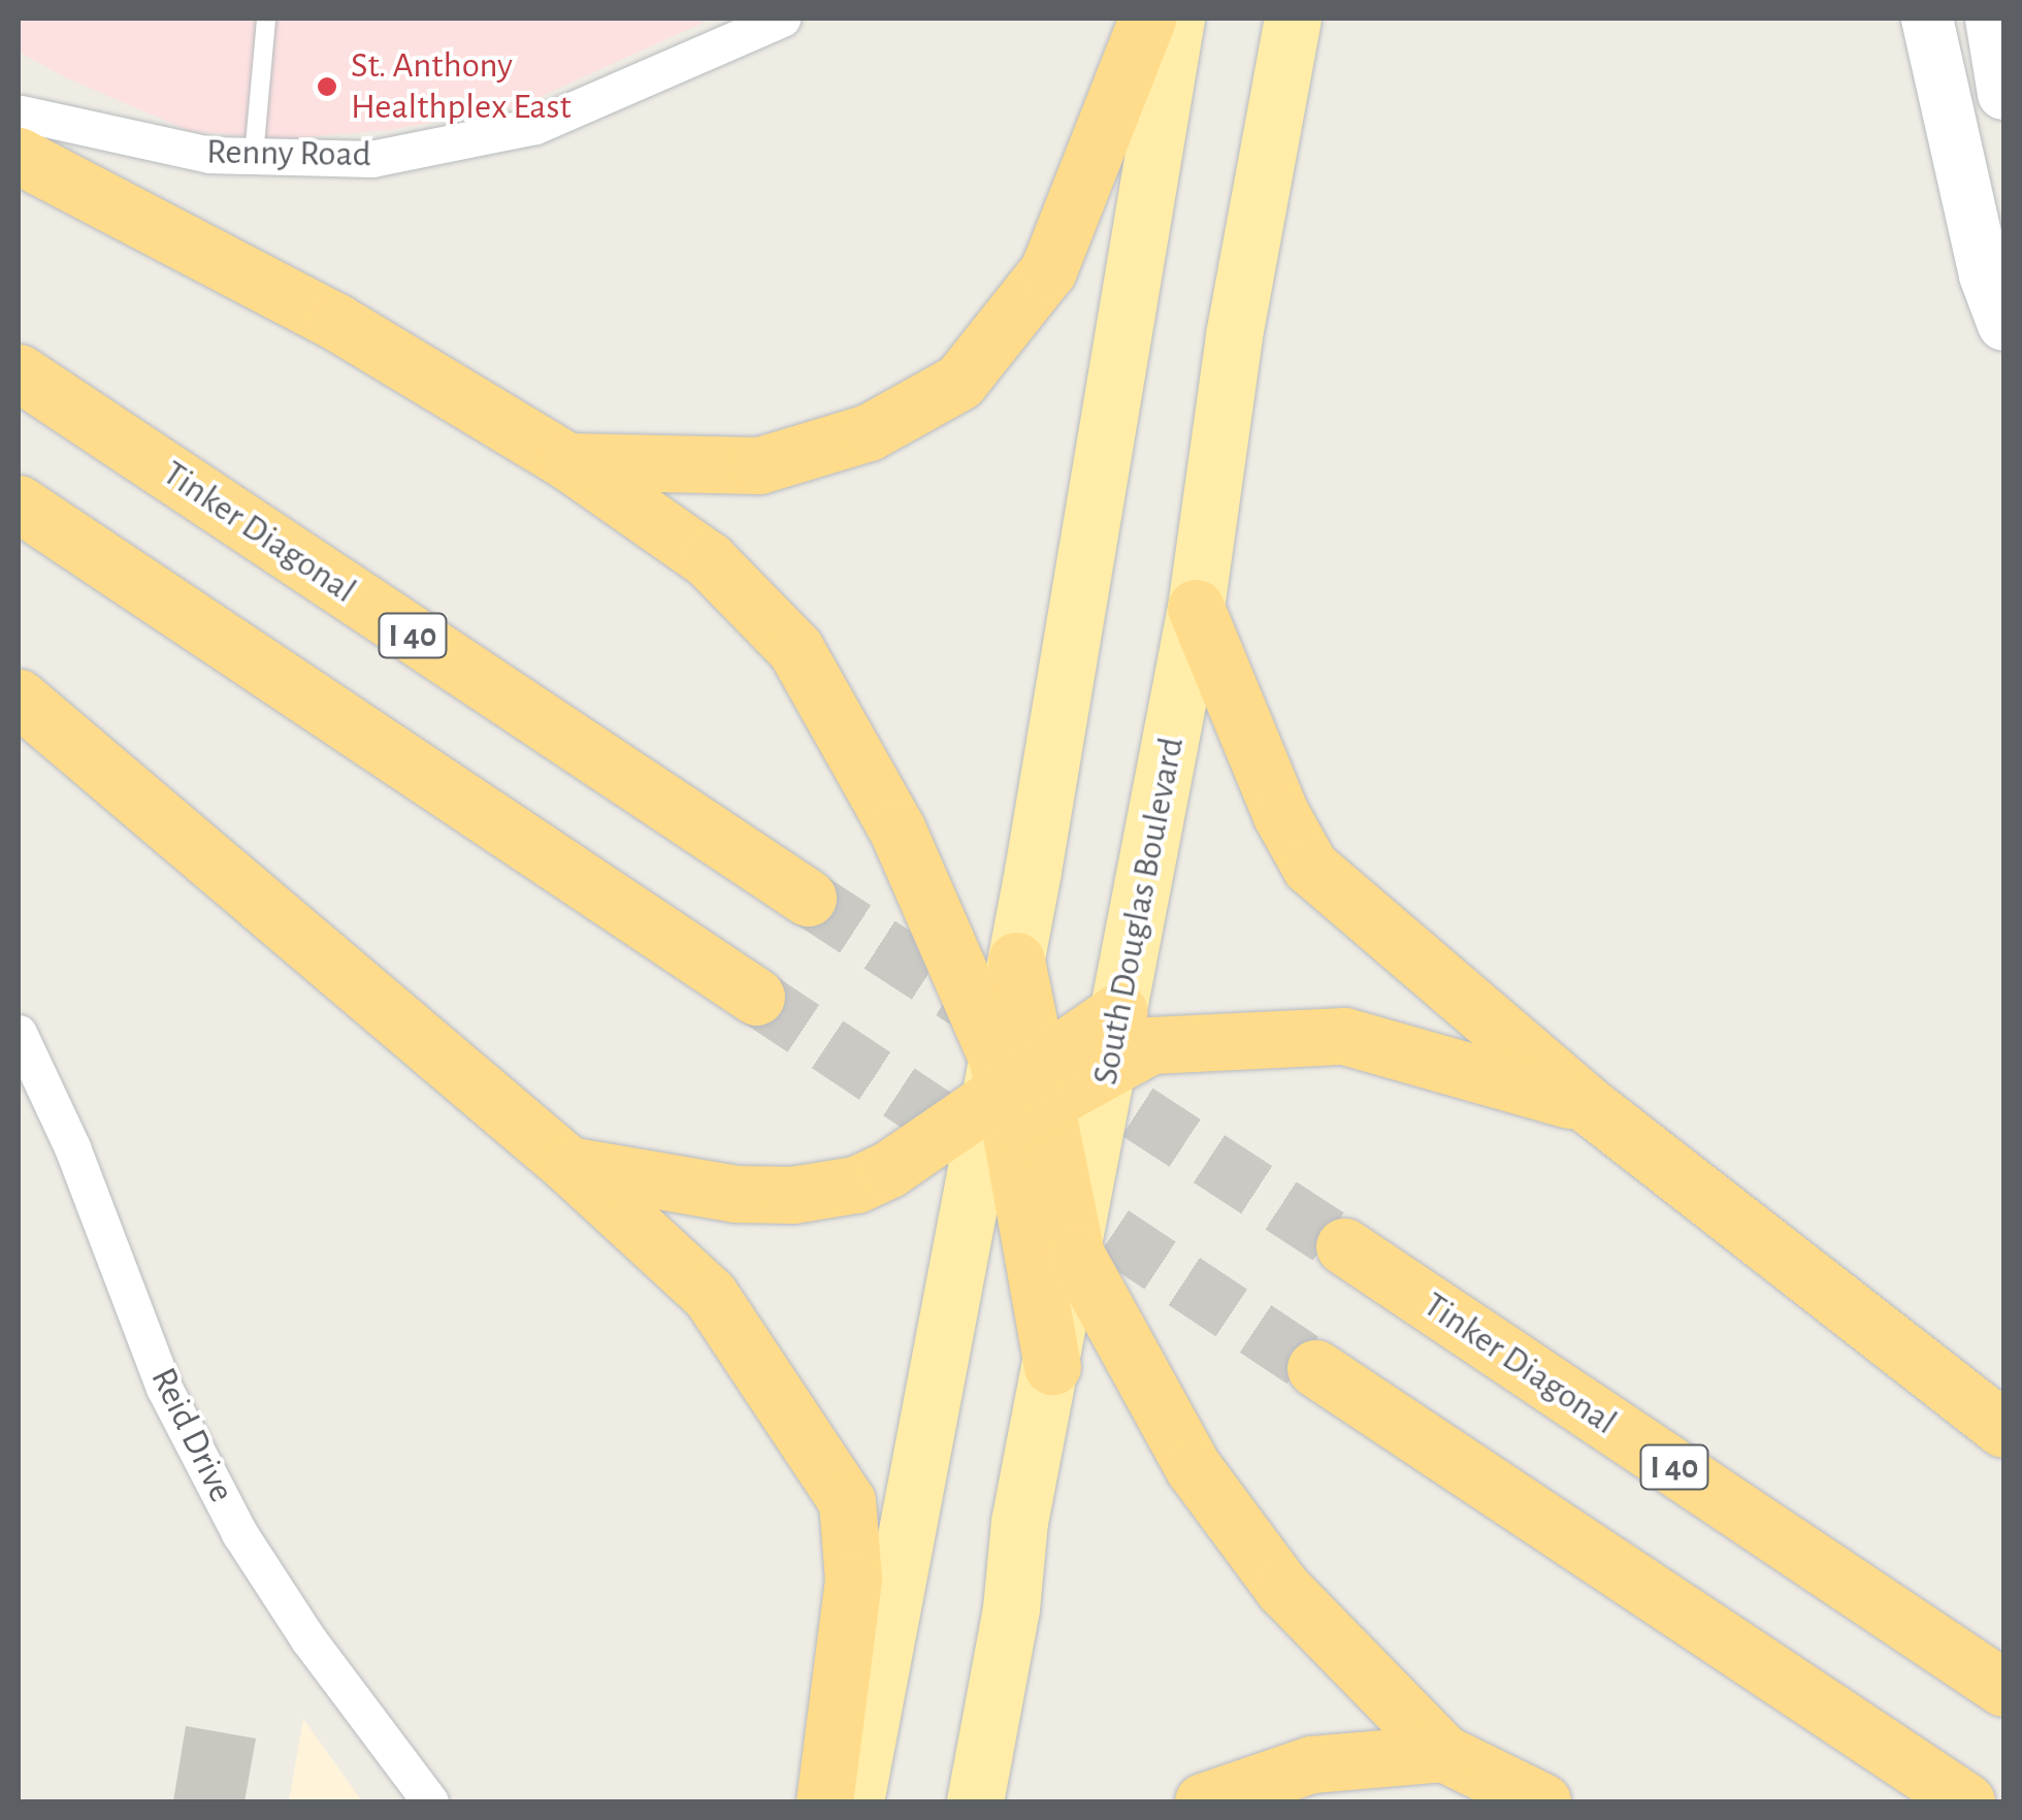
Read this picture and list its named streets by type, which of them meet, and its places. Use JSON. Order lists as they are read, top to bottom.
{
  "streets": {
    "highway": ["Tinker Diagonal", "I 40"],
    "main road": ["South Douglas Boulevard"],
    "street": ["Renny Road", "Reid Drive"]
  },
  "places": ["St. Anthony Healthplex East"]
}
